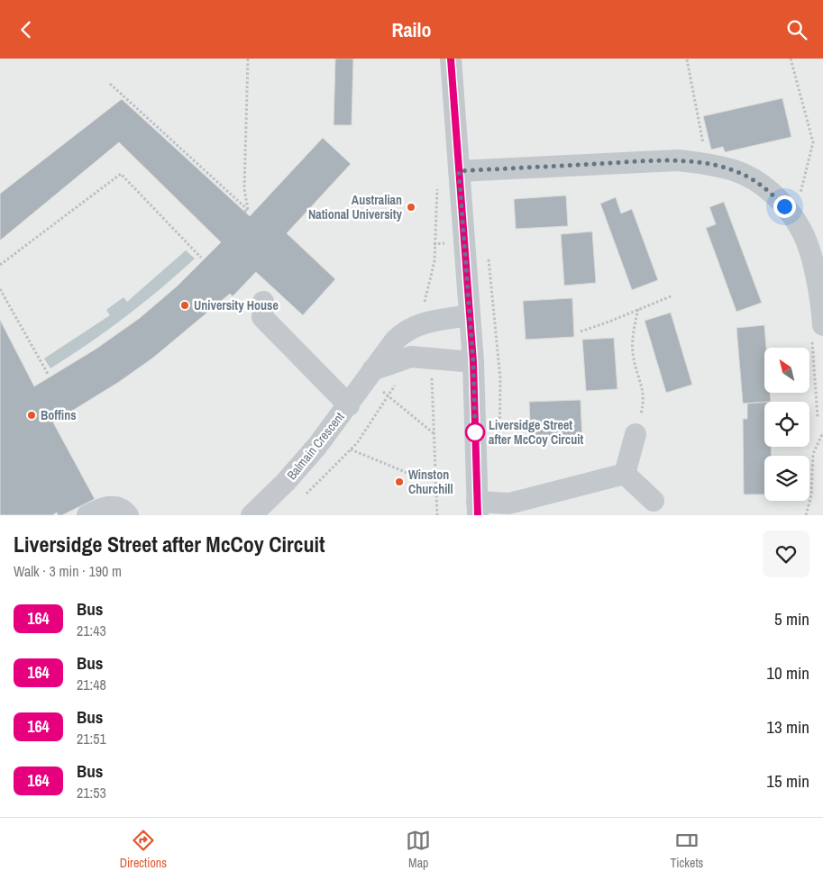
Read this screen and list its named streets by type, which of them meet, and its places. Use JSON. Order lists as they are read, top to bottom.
{
  "streets": {
    "street": ["Balmain Crescent"]
  },
  "places": [
    "Australian National University",
    "University House",
    "Boffins",
    "Liversidge Street after McCoy Circuit",
    "Winston Churchill"
  ],
  "lines": ["bus line 164"],
  "north": "top left",
  "page": {
    "header": "Railo",
    "heading": ["Liversidge Street after McCoy Circuit", "Walk · 3 min · 190 m"],
    "list": [
      {
        "mark": "164",
        "name": "Bus",
        "note": "21:43",
        "value": "5 min"
      },
      {
        "mark": "164",
        "name": "Bus",
        "note": "21:48",
        "value": "10 min"
      },
      {
        "mark": "164",
        "name": "Bus",
        "note": "21:51",
        "value": "13 min"
      },
      {
        "mark": "164",
        "name": "Bus",
        "note": "21:53",
        "value": "15 min"
      }
    ],
    "tabs": ["Directions", "Map", "Tickets"]
  }
}
